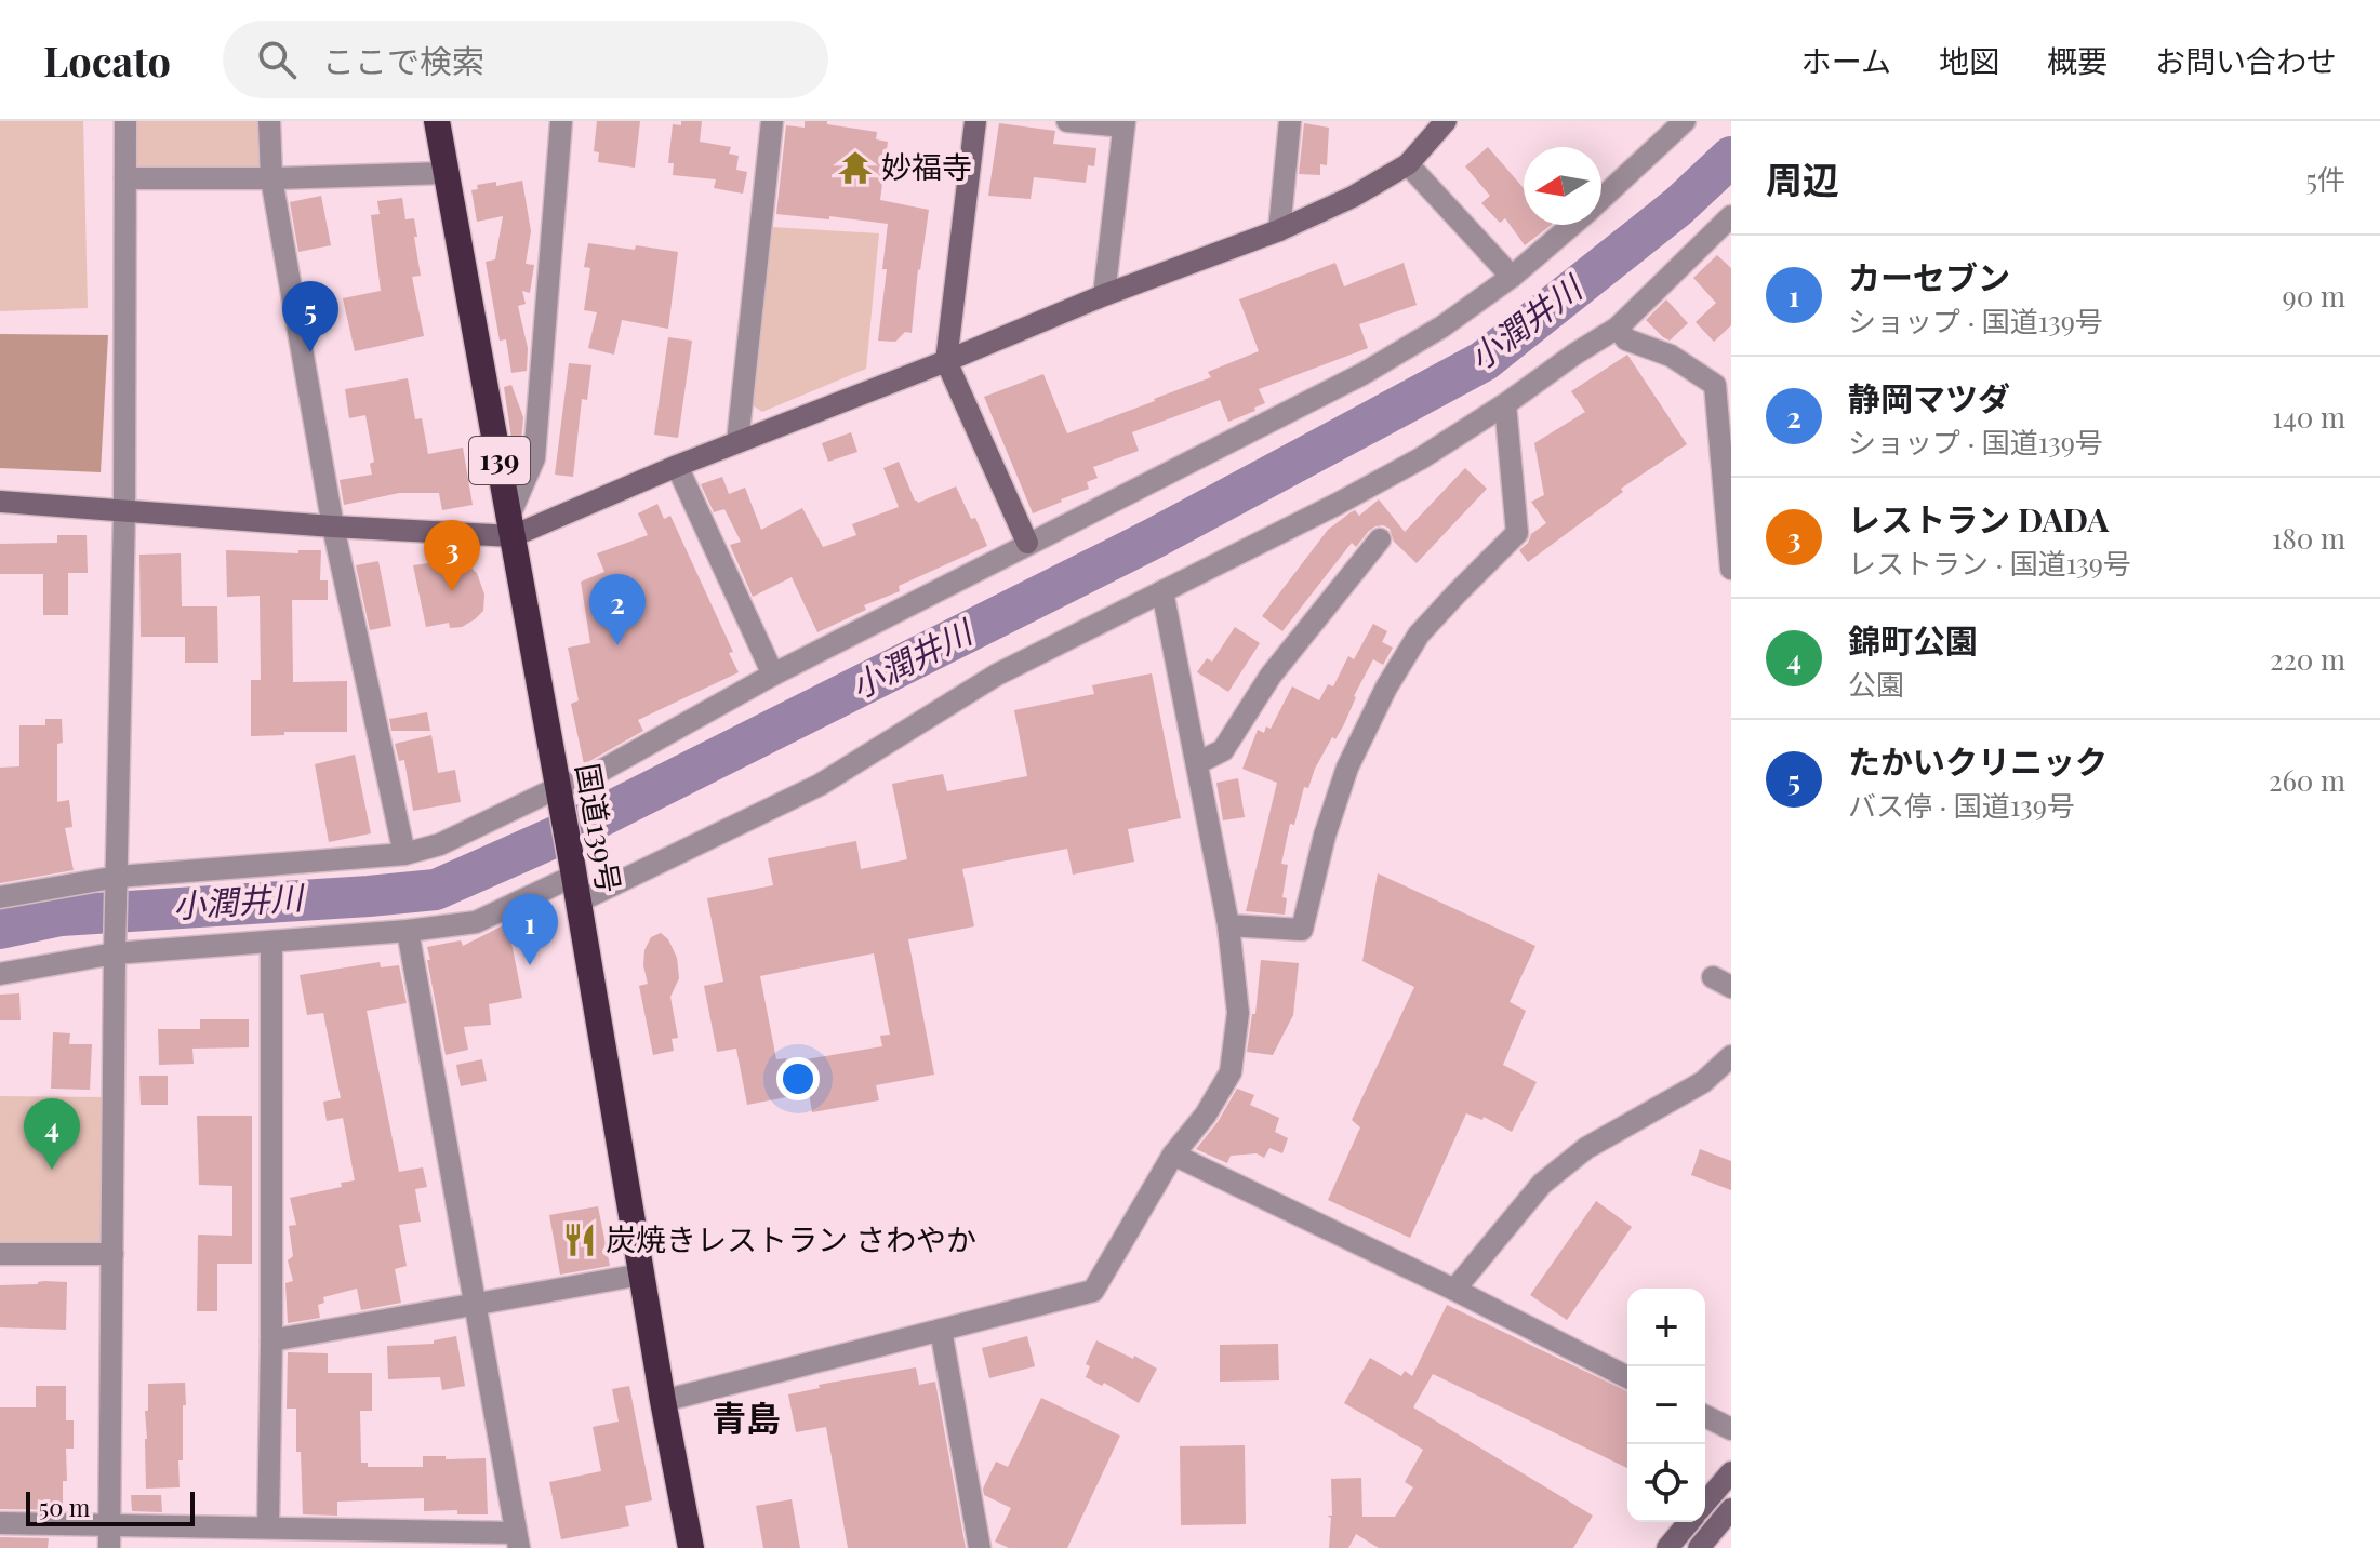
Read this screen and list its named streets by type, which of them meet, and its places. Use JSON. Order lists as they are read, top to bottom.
{
  "streets": {
    "highway": ["139", "国道139号"]
  },
  "districts": ["青島"],
  "water": ["小潤井川"],
  "places": {
    "temple": ["妙福寺"],
    "restaurant": ["炭焼きレストラン さわやか"]
  },
  "scale_bar": "50 m",
  "north": "left",
  "page": {
    "header": "Locato",
    "search": "ここで検索",
    "nav": [
      "ホーム",
      "地図",
      "概要",
      "お問い合わせ"
    ],
    "heading": ["周辺", "5件"],
    "list": [
      {
        "mark": "1",
        "name": "カーセブン",
        "note": "ショップ · 国道139号",
        "value": "90 m"
      },
      {
        "mark": "2",
        "name": "静岡マツダ",
        "note": "ショップ · 国道139号",
        "value": "140 m"
      },
      {
        "mark": "3",
        "name": "レストラン DADA",
        "note": "レストラン · 国道139号",
        "value": "180 m"
      },
      {
        "mark": "4",
        "name": "錦町公園",
        "note": "公園",
        "value": "220 m"
      },
      {
        "mark": "5",
        "name": "たかいクリニック",
        "note": "バス停 · 国道139号",
        "value": "260 m"
      }
    ],
    "pins": [
      "5",
      "3",
      "2",
      "1",
      "4"
    ],
    "map_buttons": ["+", "−"],
    "scale": "50 m"
  }
}
